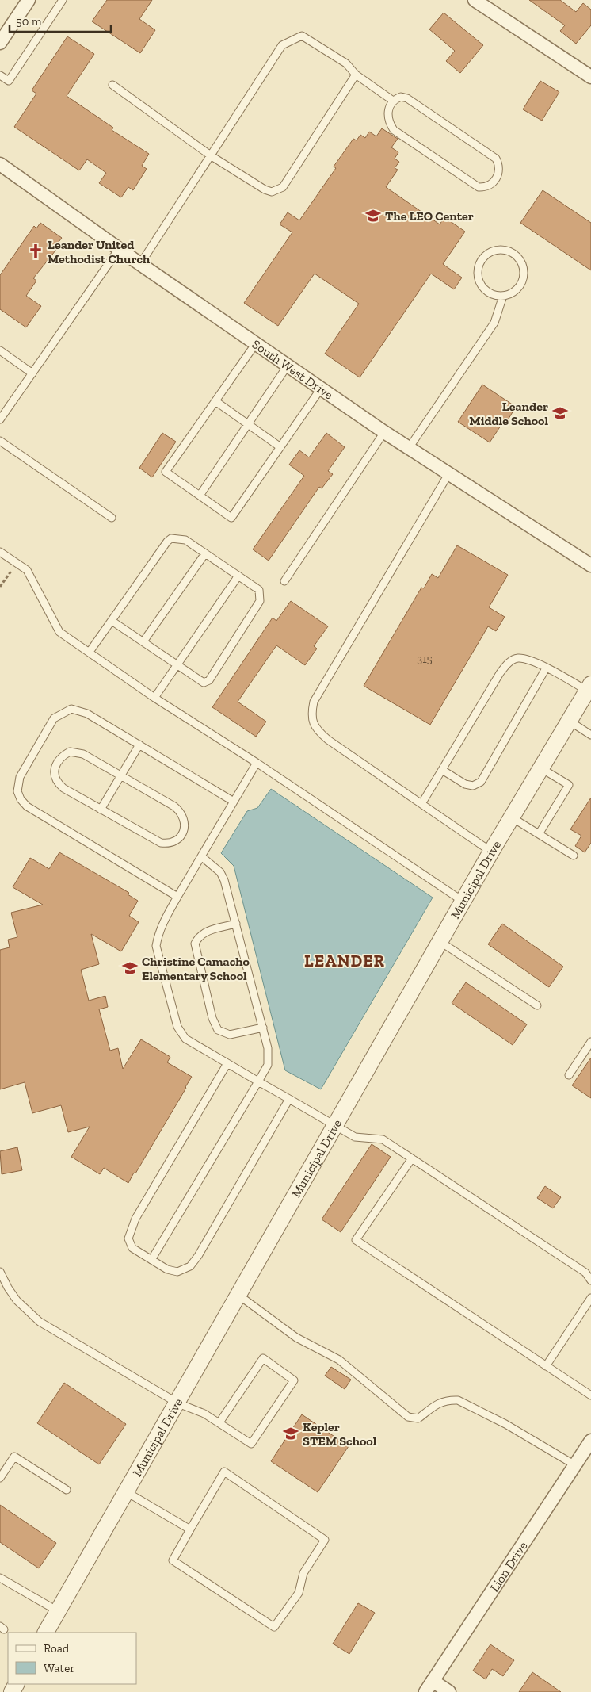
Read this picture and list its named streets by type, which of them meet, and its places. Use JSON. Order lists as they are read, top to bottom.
{
  "streets": {
    "street": ["South West Drive", "Municipal Drive", "Lion Drive"]
  },
  "districts": ["LEANDER"],
  "places": {
    "school or university": [
      "The LEO Center",
      "Leander Middle School",
      "Christine Camacho Elementary School",
      "Kepler STEM School"
    ],
    "church": ["Leander United Methodist Church"]
  },
  "house_numbers": ["315"],
  "legend": ["Road", "Water"],
  "scale_bar": "50 m"
}
